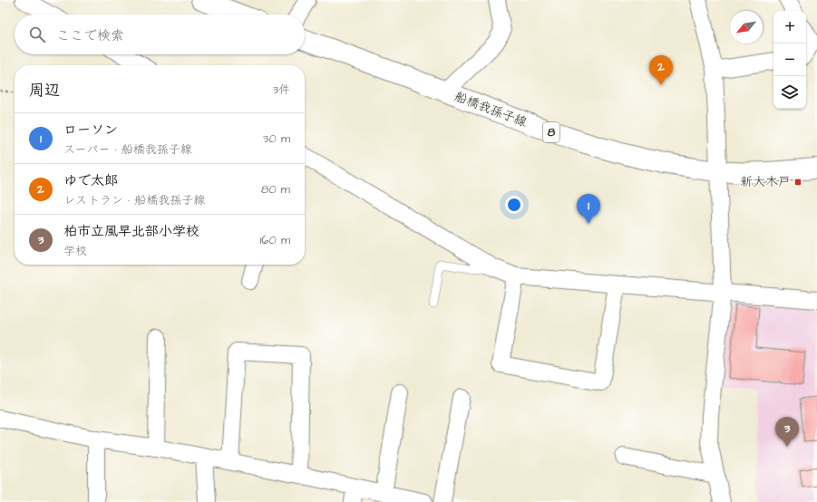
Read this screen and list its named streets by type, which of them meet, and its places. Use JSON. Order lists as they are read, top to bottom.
{
  "streets": {
    "main road": ["船橋我孫子線", "8"]
  },
  "places": {
    "transit": ["新大木戸"]
  },
  "north": "bottom left",
  "page": {
    "map_buttons": ["+", "−"],
    "search": "ここで検索",
    "pins": ["2", "1", "3"],
    "heading": ["周辺", "3件"],
    "list": [
      {
        "mark": "1",
        "name": "ローソン",
        "note": "スーパー · 船橋我孫子線",
        "value": "30 m"
      },
      {
        "mark": "2",
        "name": "ゆで太郎",
        "note": "レストラン · 船橋我孫子線",
        "value": "80 m"
      },
      {
        "mark": "3",
        "name": "柏市立風早北部小学校",
        "note": "学校",
        "value": "160 m"
      }
    ]
  }
}
